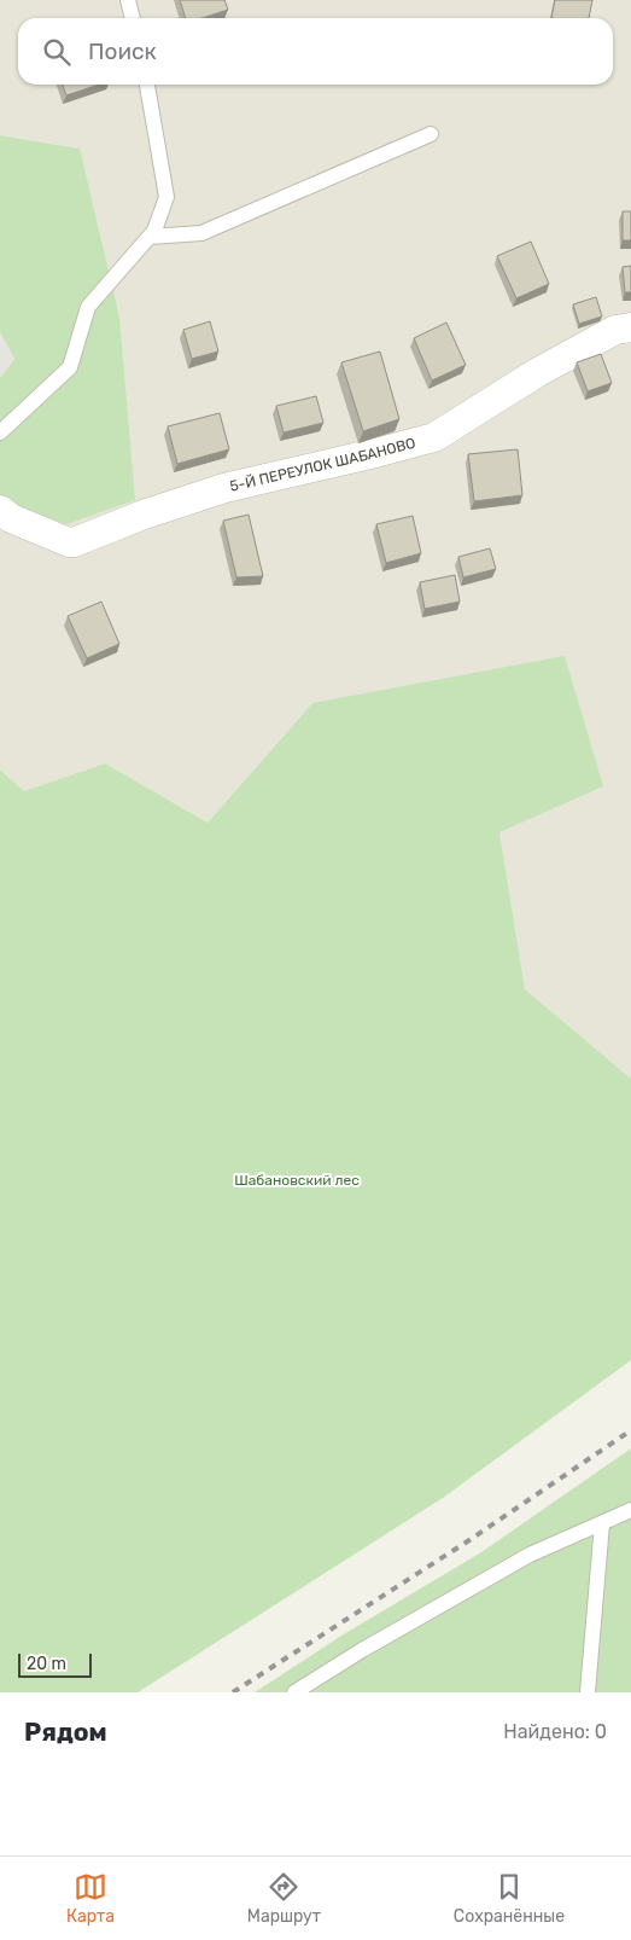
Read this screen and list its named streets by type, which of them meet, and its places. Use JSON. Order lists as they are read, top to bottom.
{
  "streets": {
    "street": ["5-Й ПЕРЕУЛОК ШАБАНОВО"]
  },
  "parks": ["Шабановский лес"],
  "scale_bar": "20 m",
  "page": {
    "search": "Поиск",
    "scale": "20 m",
    "heading": ["Рядом", "Найдено: 0"],
    "nav": ["Карта", "Маршрут", "Сохранённые"]
  }
}
